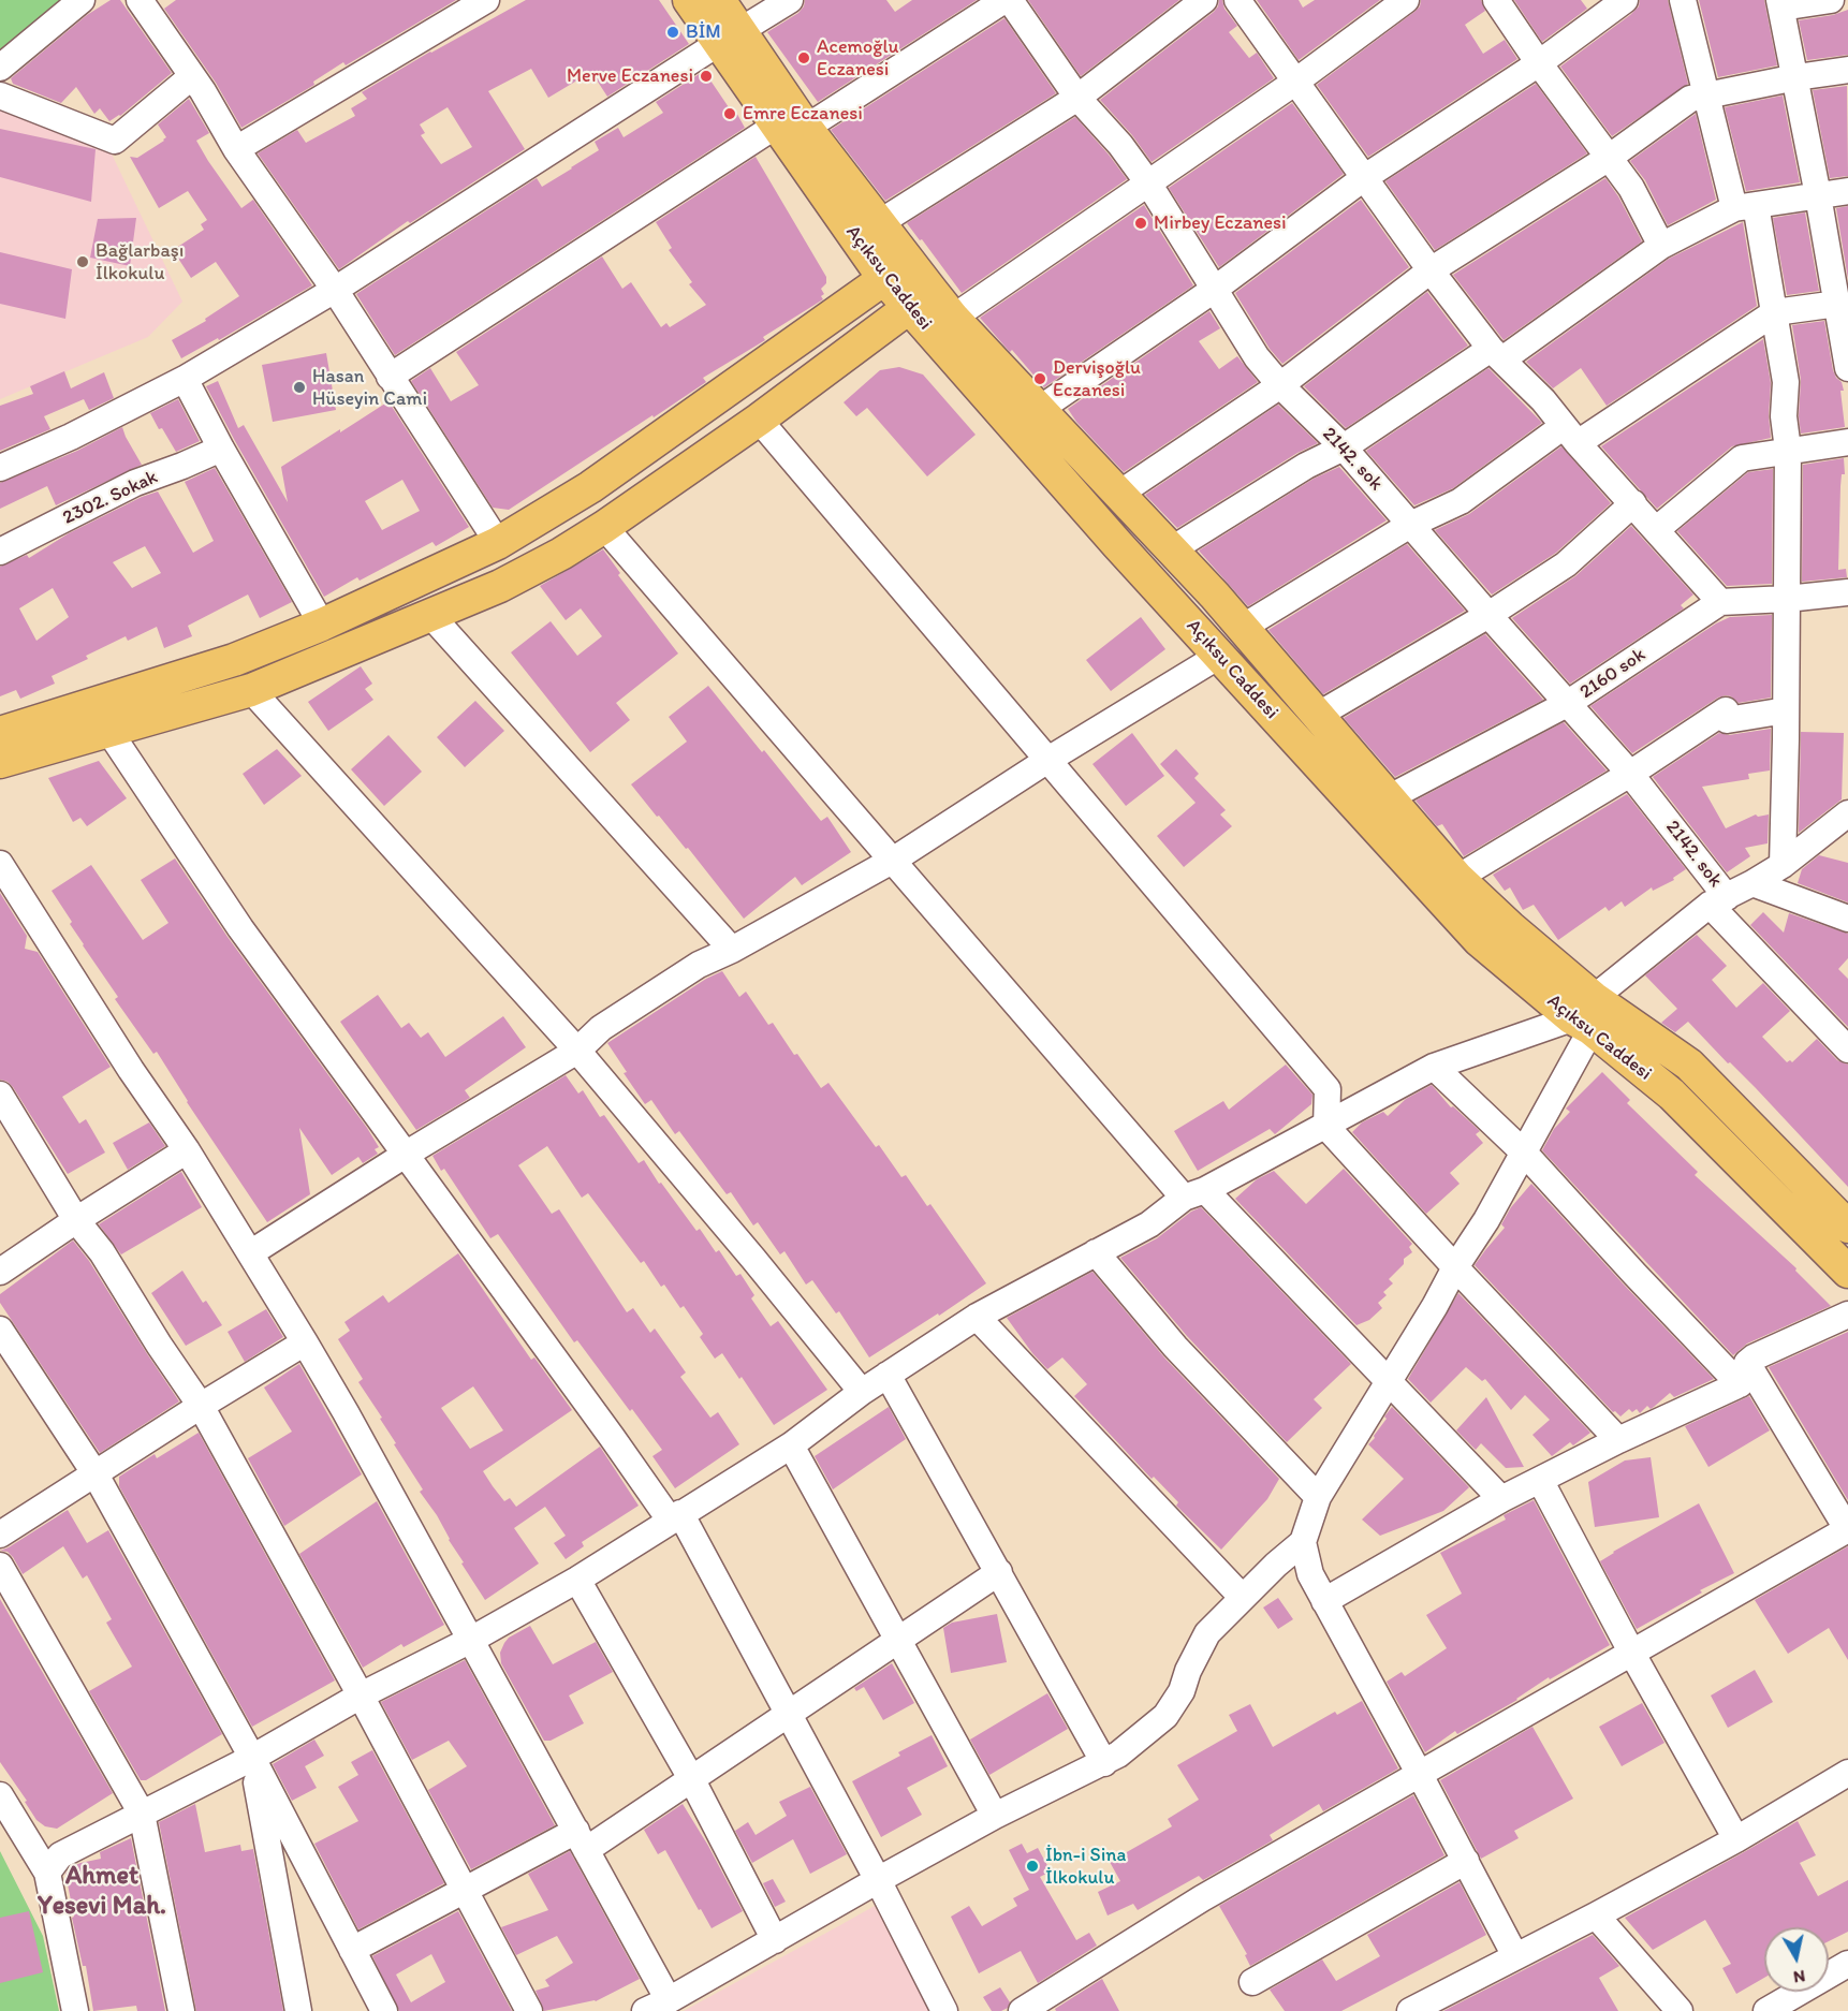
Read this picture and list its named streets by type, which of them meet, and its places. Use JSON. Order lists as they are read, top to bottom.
{
  "streets": {
    "main road": ["Açıksu Caddesi"],
    "street": ["2142. sok", "2302. Sokak", "2160 sok"]
  },
  "crossings": [
    ["Açıksu Caddesi", "2160 sok"],
    ["2142. sok", "2160 sok"]
  ],
  "districts": ["Ahmet Yesevi Mah."],
  "places": [
    "BİM",
    "Acemoğlu Eczanesi",
    "Merve Eczanesi",
    "Emre Eczanesi",
    "Mirbey Eczanesi",
    "Bağlarbaşı İlkokulu",
    "Dervişoğlu Eczanesi",
    "Hasan Hüseyin Cami",
    "İbn-i Sina İlkokulu"
  ],
  "north": "bottom"
}
